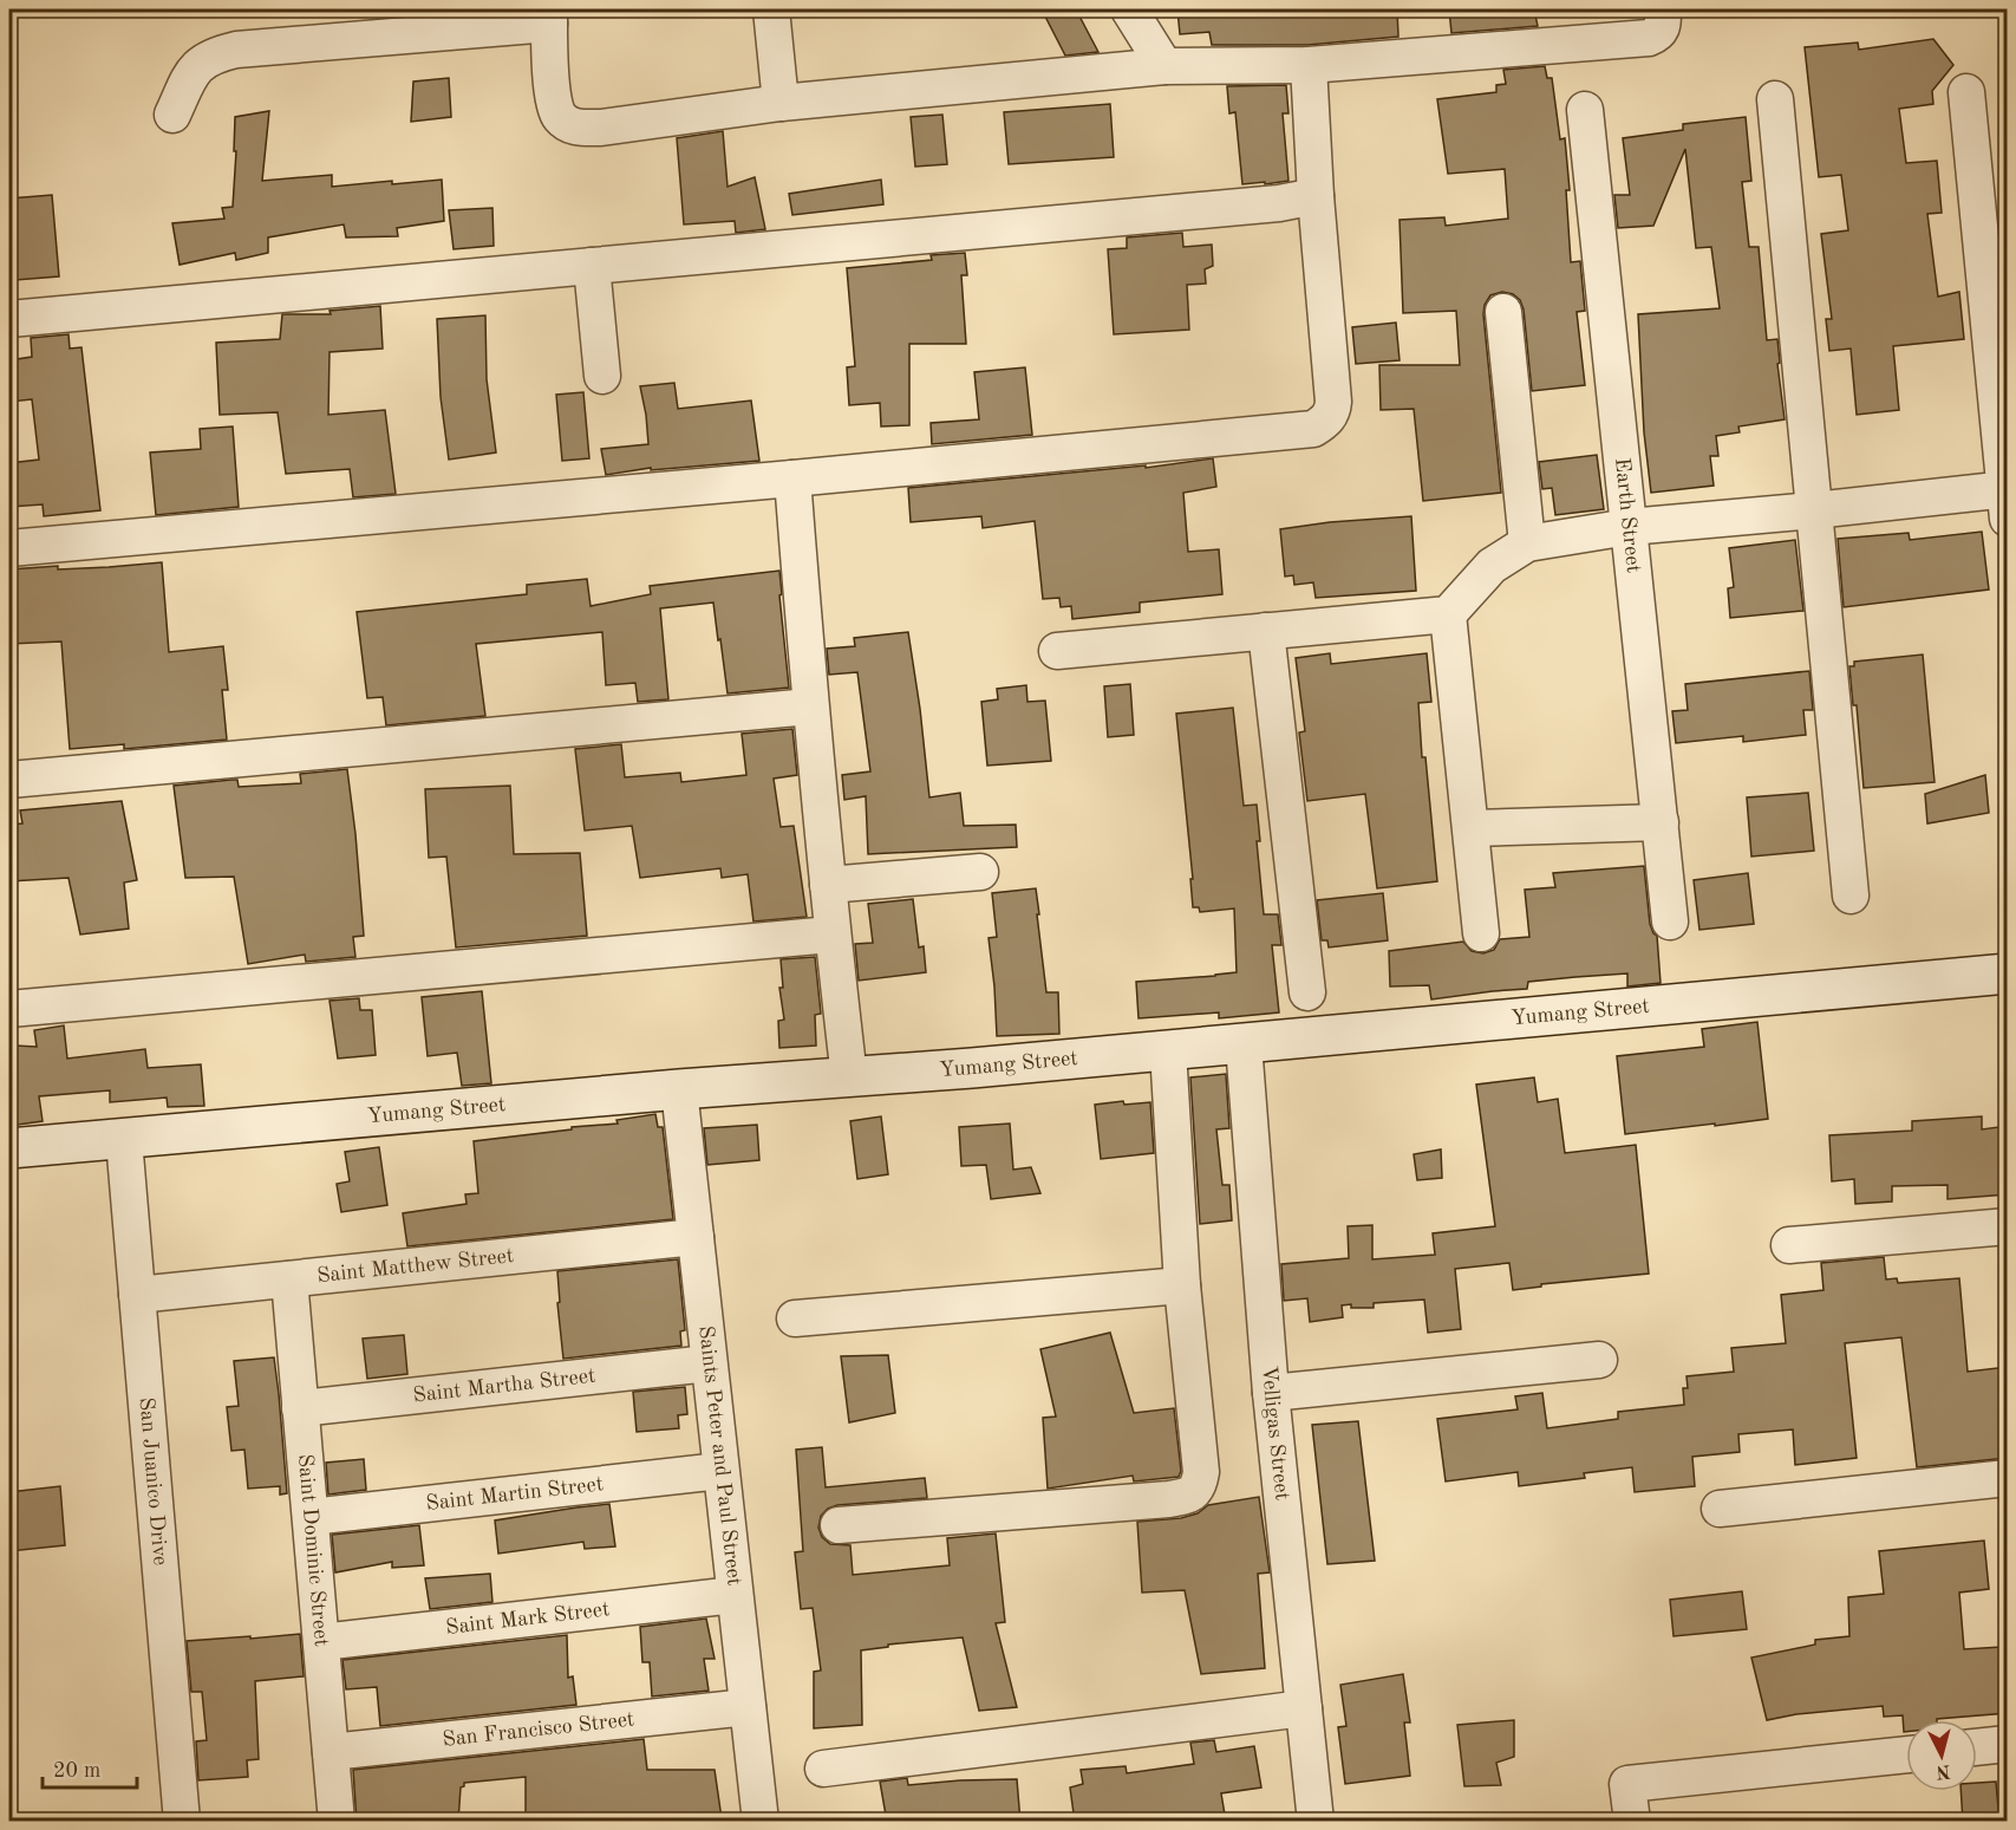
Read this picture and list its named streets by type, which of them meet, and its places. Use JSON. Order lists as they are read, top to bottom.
{
  "streets": {
    "main road": ["Yumang Street"],
    "street": [
      "Earth Street",
      "Saint Matthew Street",
      "Saint Martha Street",
      "Velligas Street",
      "Saints Peter and Paul Street",
      "San Juanico Drive",
      "Saint Martin Street",
      "Saint Dominic Street",
      "Saint Mark Street",
      "San Francisco Street"
    ]
  },
  "crossings": [
    ["Yumang Street", "Velligas Street"],
    ["Yumang Street", "Saints Peter and Paul Street"],
    ["Yumang Street", "San Juanico Drive"],
    ["Saint Matthew Street", "Saints Peter and Paul Street"],
    ["Saint Matthew Street", "San Juanico Drive"],
    ["Saint Matthew Street", "Saint Dominic Street"],
    ["Saint Martha Street", "Saints Peter and Paul Street"],
    ["Saint Martha Street", "Saint Dominic Street"],
    ["Saints Peter and Paul Street", "Saint Martin Street"],
    ["Saints Peter and Paul Street", "Saint Mark Street"],
    ["Saints Peter and Paul Street", "San Francisco Street"],
    ["Saint Martin Street", "Saint Dominic Street"],
    ["Saint Dominic Street", "Saint Mark Street"],
    ["Saint Dominic Street", "San Francisco Street"]
  ],
  "scale_bar": "20 m",
  "north": "bottom"
}
